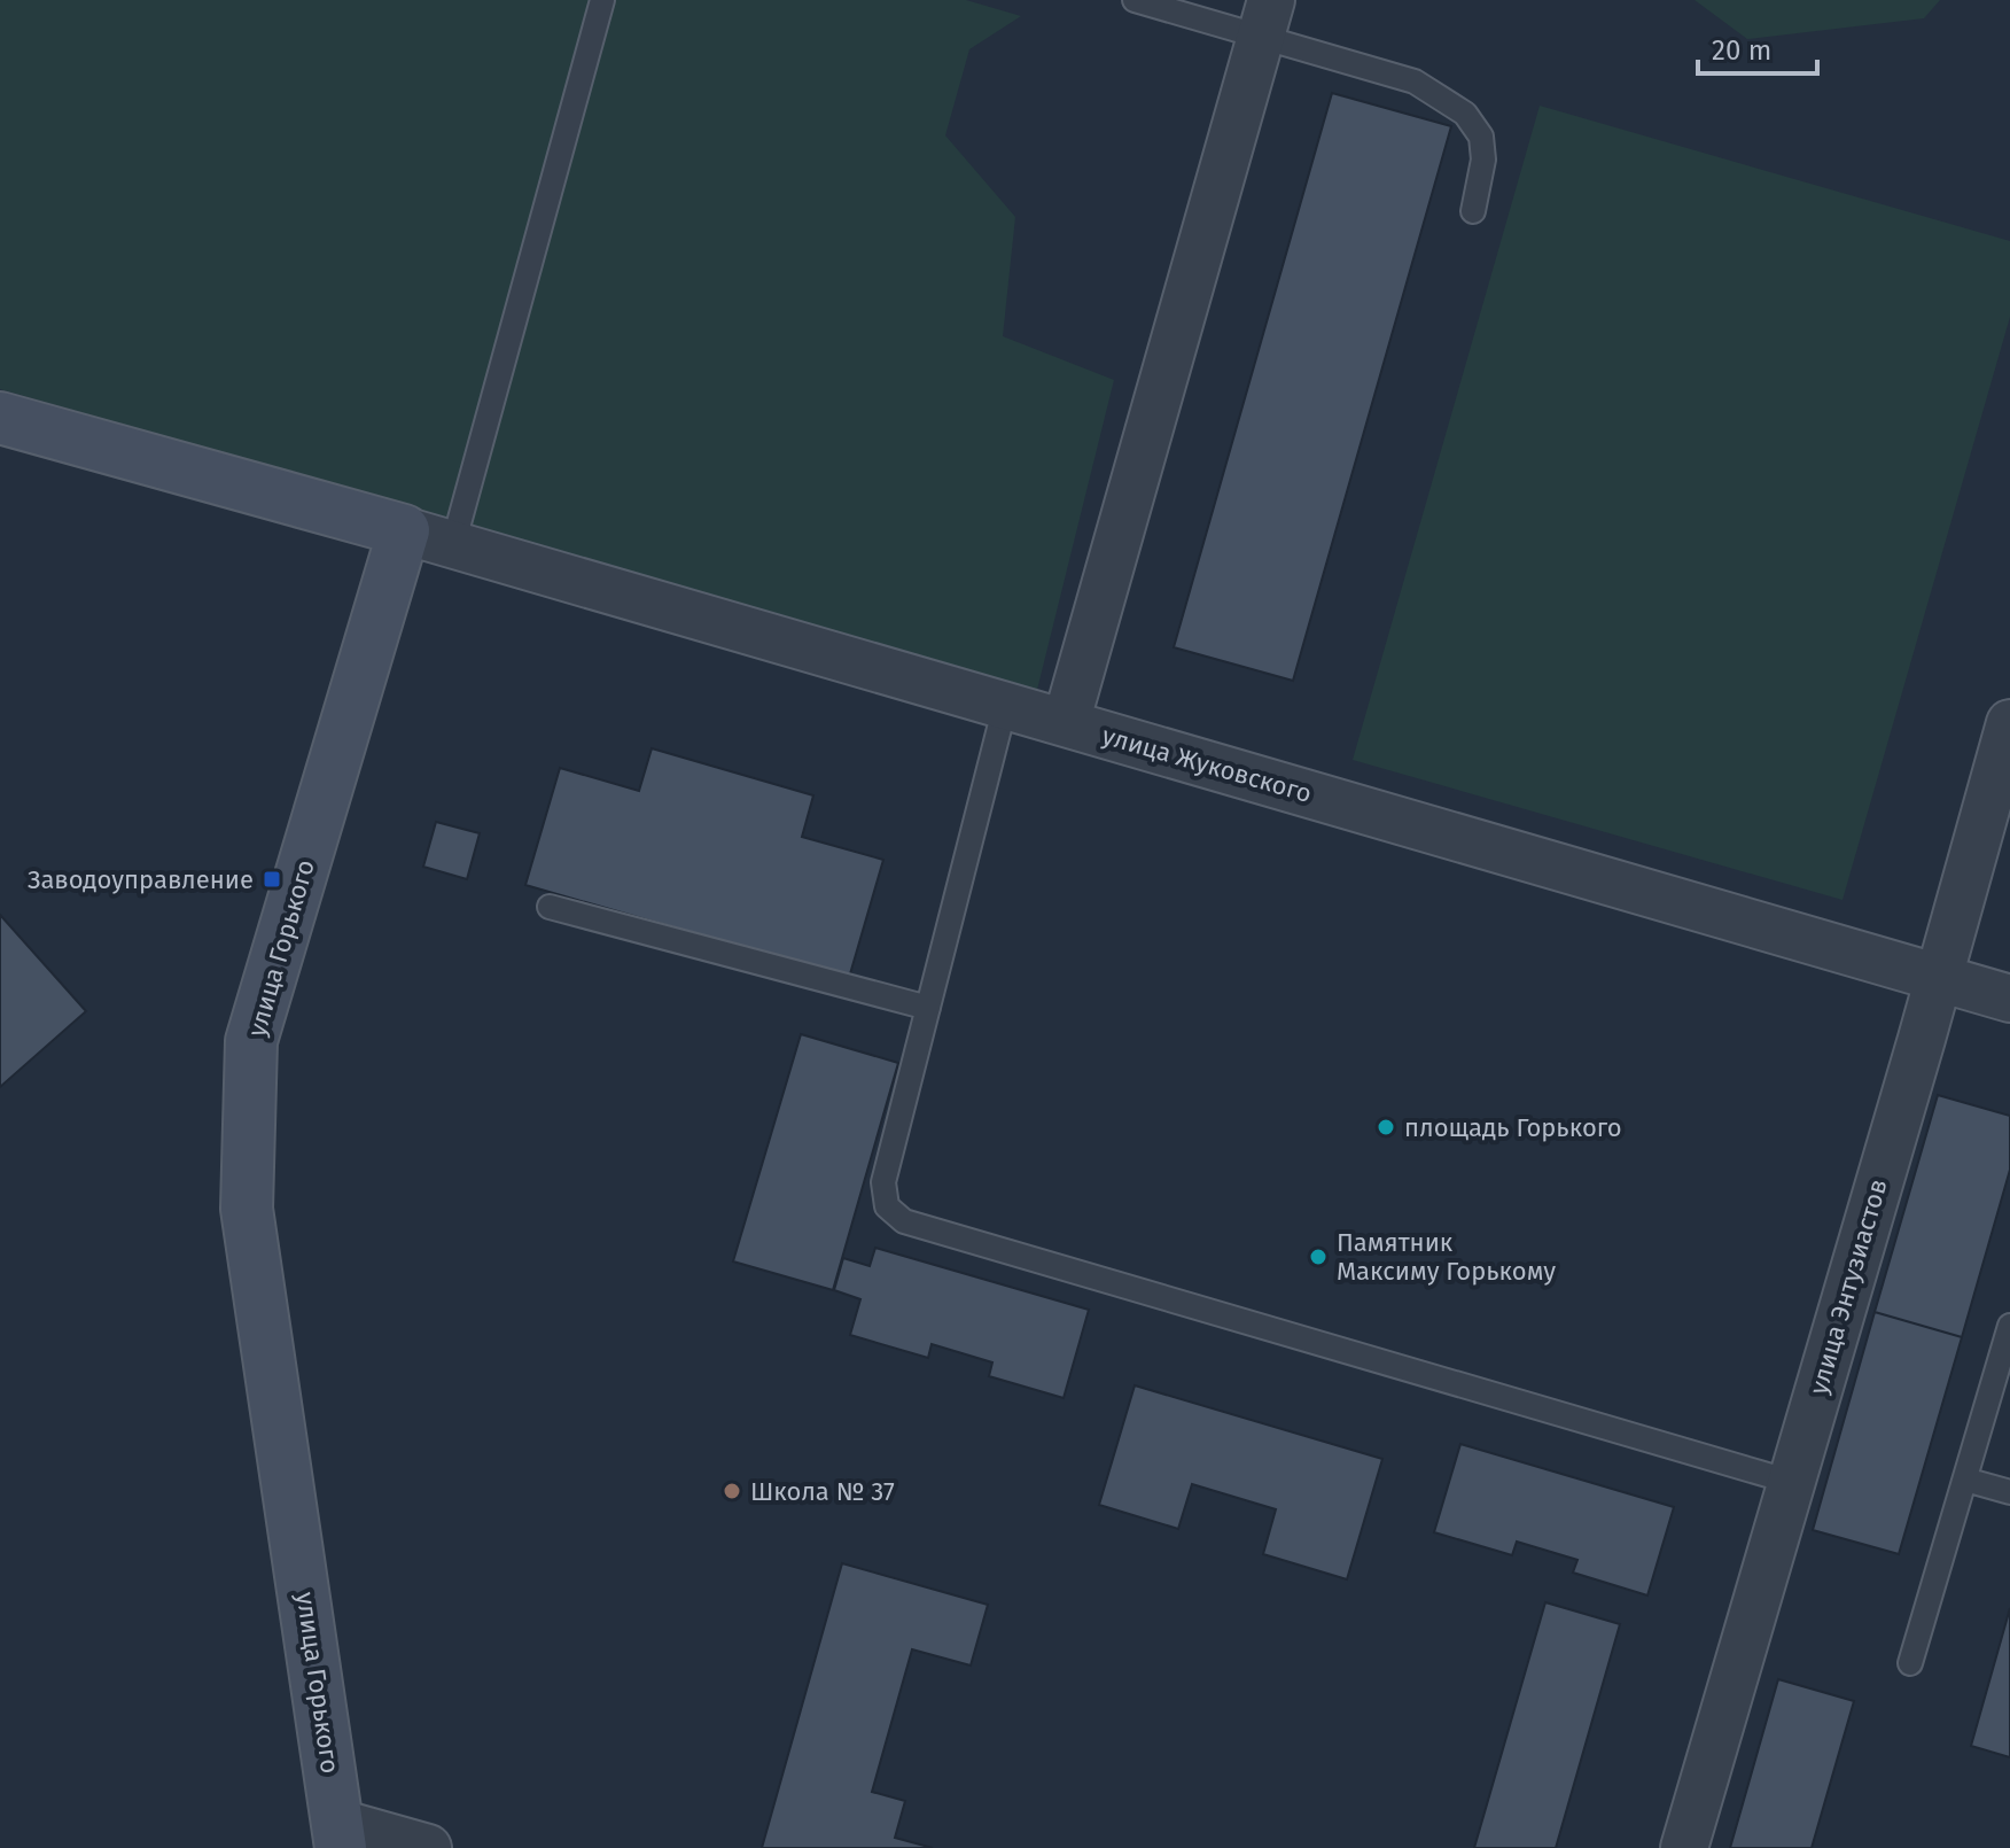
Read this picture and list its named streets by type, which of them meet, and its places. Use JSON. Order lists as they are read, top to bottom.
{
  "streets": {
    "main road": ["улица Горького"],
    "street": ["улица Жуковского", "улица Энтузиастов"]
  },
  "crossings": [
    ["улица Жуковского", "улица Горького"],
    ["улица Жуковского", "улица Энтузиастов"]
  ],
  "places": {
    "transit": ["Заводоуправление"],
    "other": ["площадь Горького", "Памятник Максиму Горькому", "Школа № 37"]
  },
  "scale_bar": "20 m"
}
